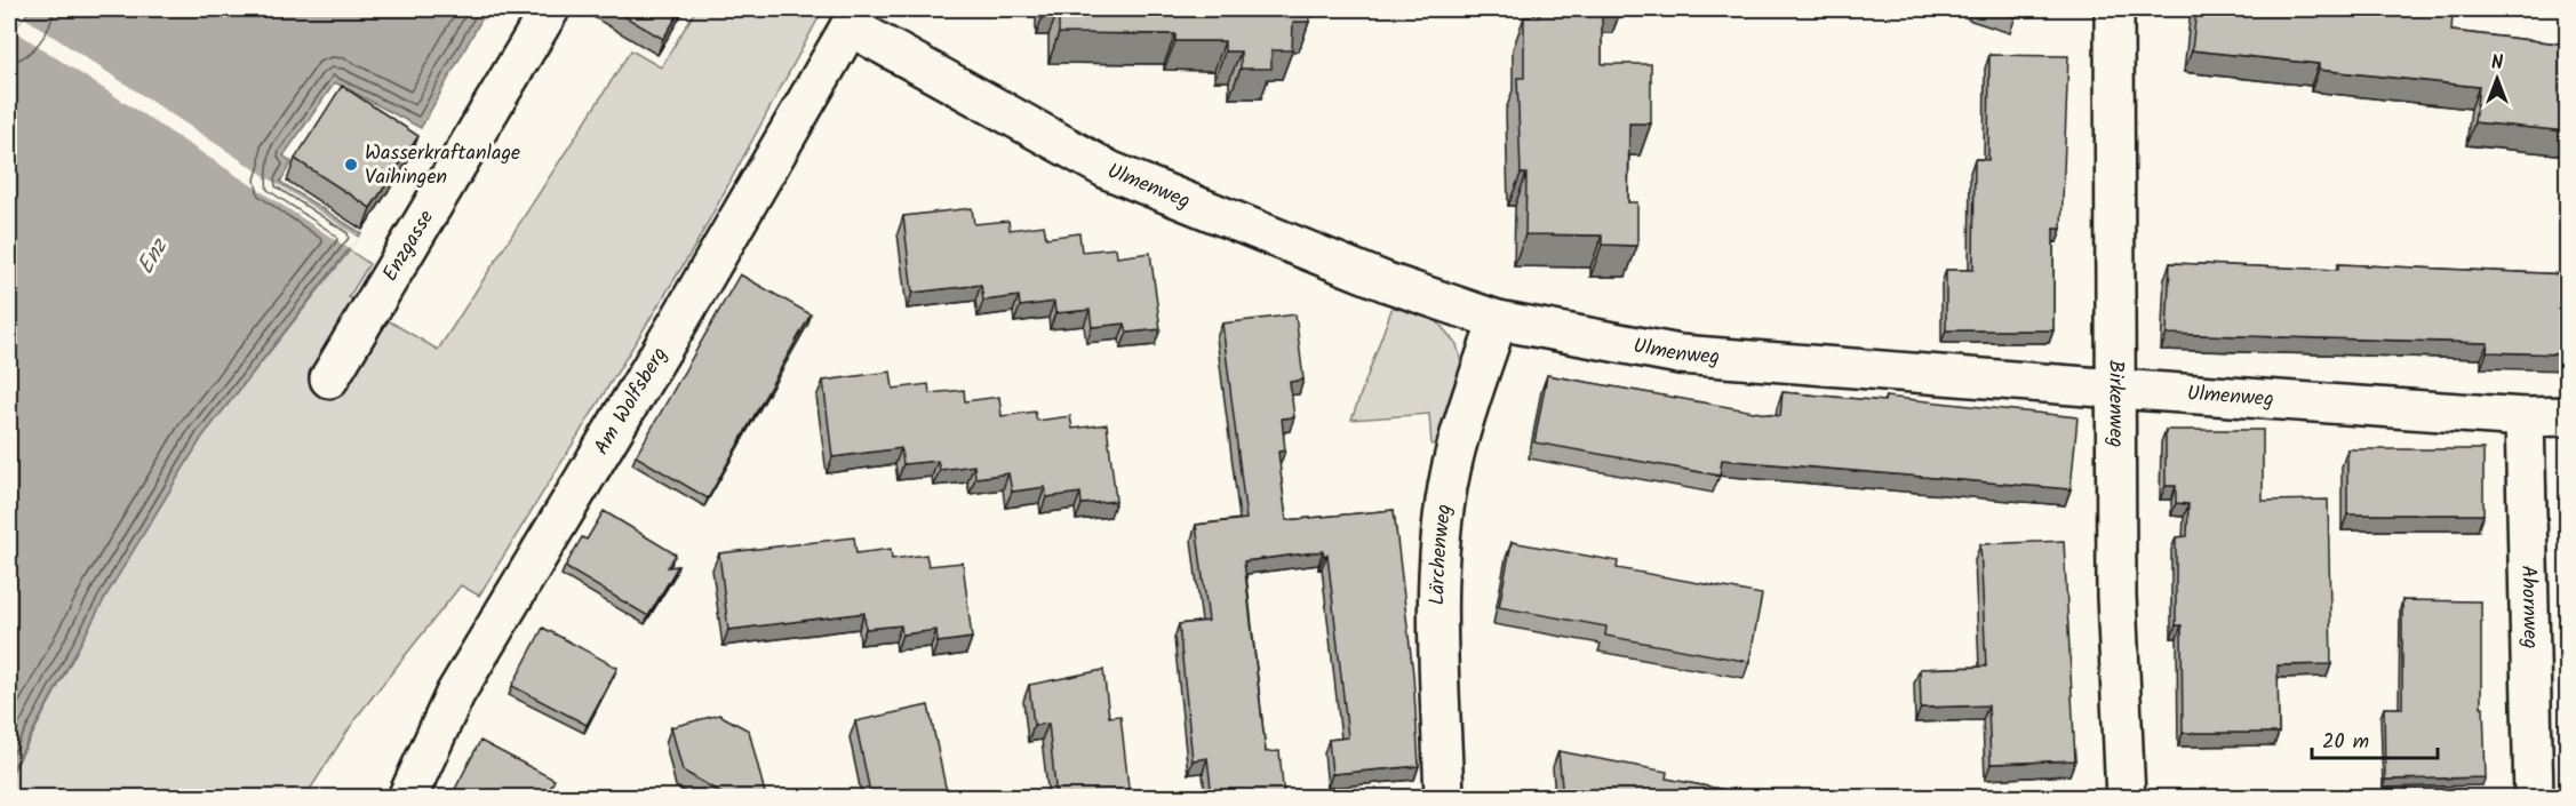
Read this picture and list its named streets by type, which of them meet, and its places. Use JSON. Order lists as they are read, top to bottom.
{
  "streets": {
    "street": [
      "Ulmenweg",
      "Enzgasse",
      "Am Wolfsberg",
      "Birkenweg",
      "Lärchenweg",
      "Ahornweg"
    ]
  },
  "crossings": [
    ["Ulmenweg", "Am Wolfsberg"],
    ["Ulmenweg", "Birkenweg"],
    ["Ulmenweg", "Lärchenweg"],
    ["Ulmenweg", "Ahornweg"]
  ],
  "water": ["Enz"],
  "places": ["Wasserkraftanlage Vaihingen"],
  "scale_bar": "20 m",
  "north": "top"
}
